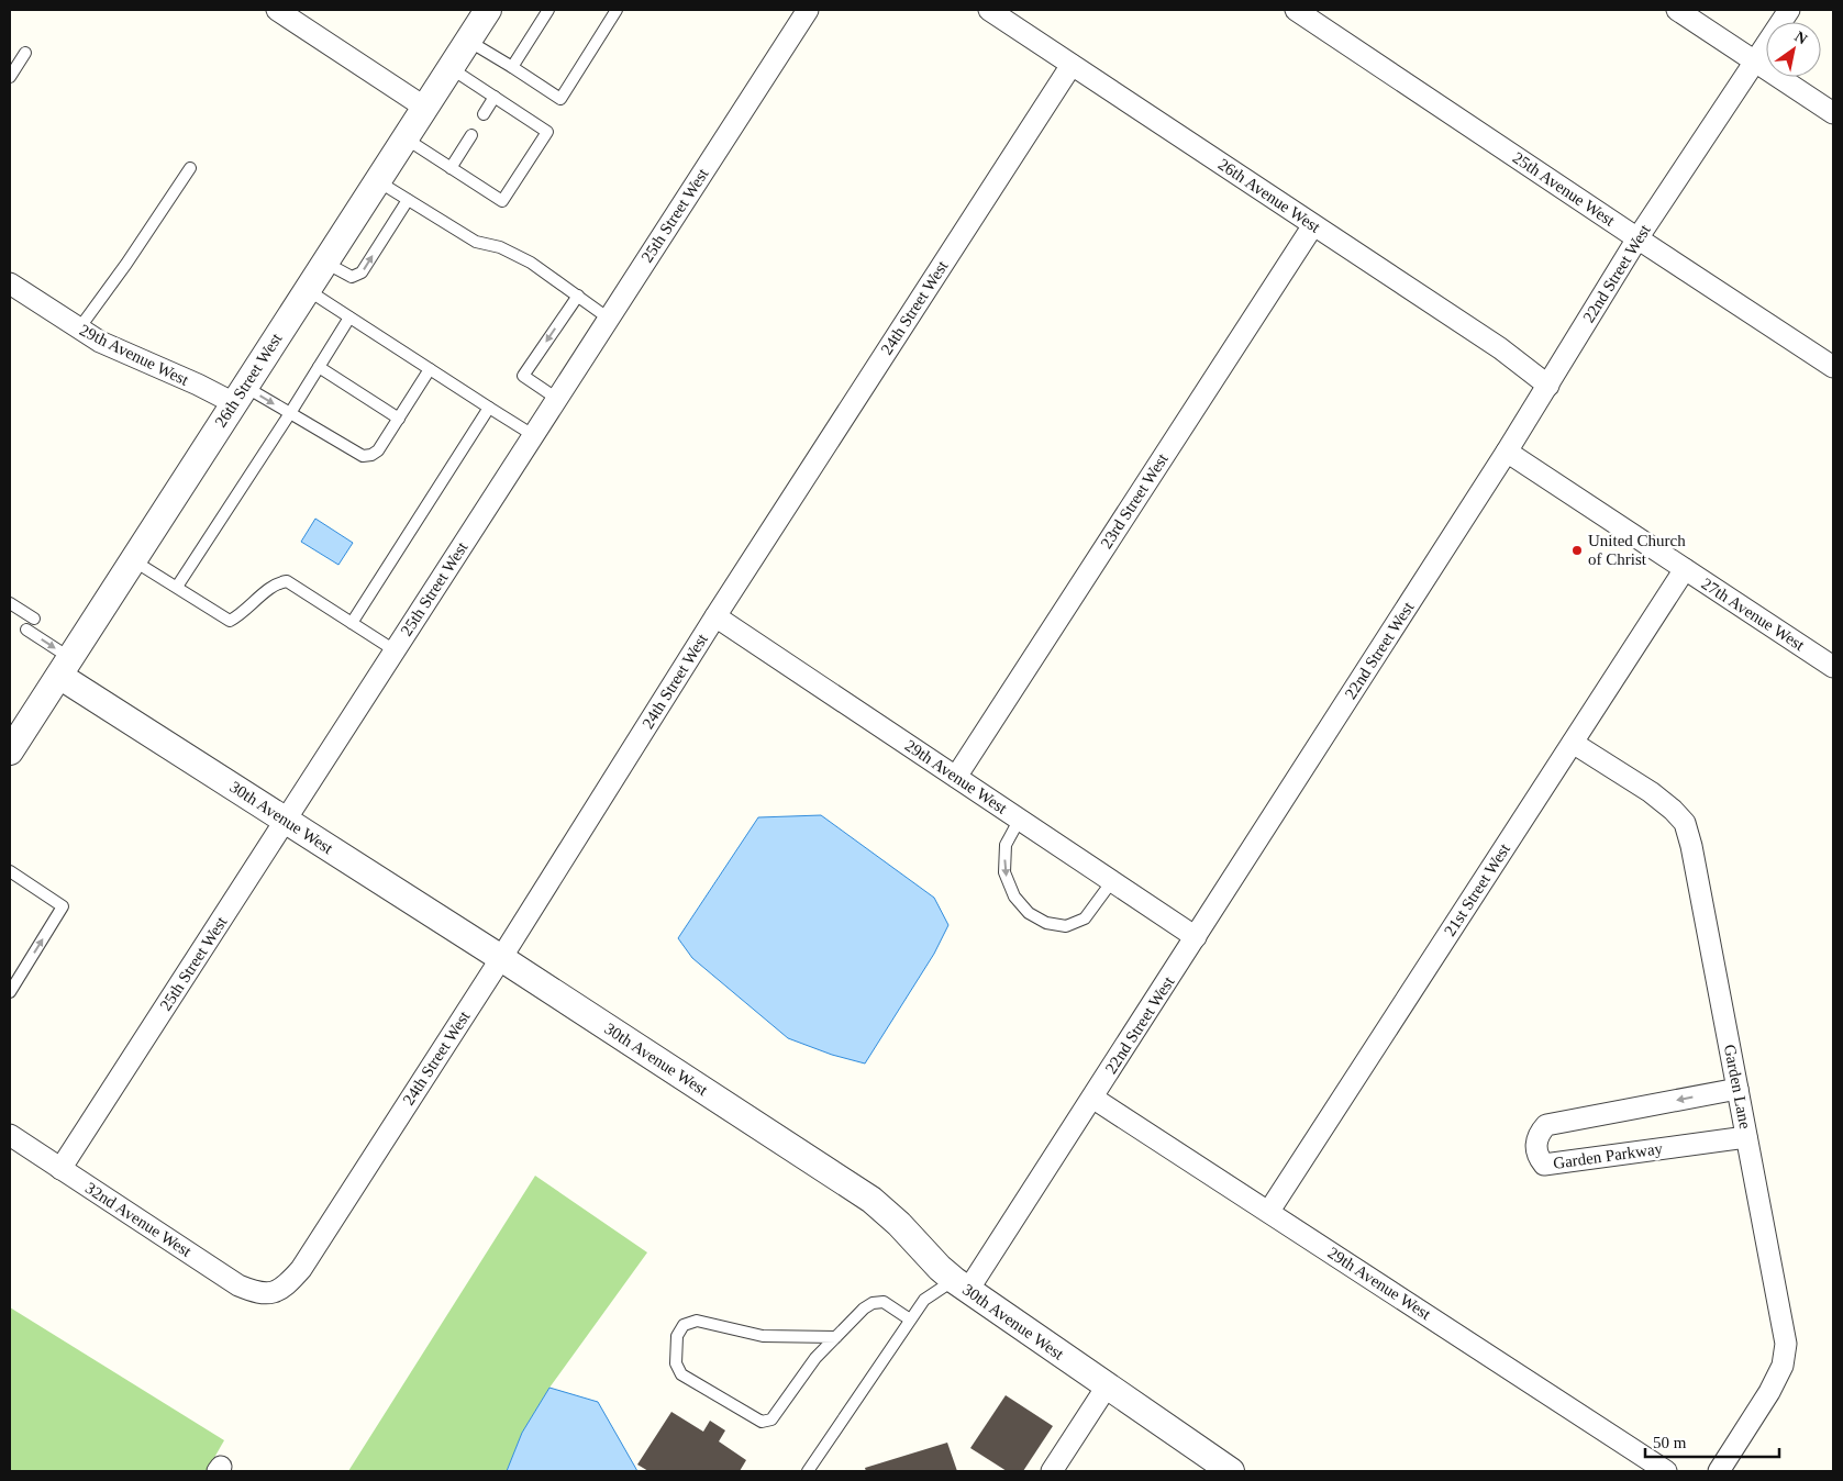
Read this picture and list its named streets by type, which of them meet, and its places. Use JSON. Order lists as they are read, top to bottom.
{
  "streets": {
    "street": [
      "25th Avenue West",
      "26th Avenue West",
      "25th Street West",
      "22nd Street West",
      "24th Street West",
      "29th Avenue West",
      "26th Street West",
      "23rd Street West",
      "27th Avenue West",
      "30th Avenue West",
      "21st Street West",
      "Garden Lane",
      "Garden Parkway",
      "32nd Avenue West"
    ]
  },
  "crossings": [
    ["25th Avenue West", "22nd Street West"],
    ["26th Avenue West", "22nd Street West"],
    ["26th Avenue West", "24th Street West"],
    ["26th Avenue West", "23rd Street West"],
    ["25th Street West", "30th Avenue West"],
    ["25th Street West", "32nd Avenue West"],
    ["22nd Street West", "29th Avenue West"],
    ["22nd Street West", "27th Avenue West"],
    ["22nd Street West", "30th Avenue West"],
    ["24th Street West", "29th Avenue West"],
    ["24th Street West", "30th Avenue West"],
    ["24th Street West", "32nd Avenue West"],
    ["29th Avenue West", "26th Street West"],
    ["29th Avenue West", "23rd Street West"],
    ["29th Avenue West", "21st Street West"],
    ["26th Street West", "30th Avenue West"],
    ["27th Avenue West", "21st Street West"],
    ["21st Street West", "Garden Lane"],
    ["Garden Lane", "Garden Parkway"]
  ],
  "places": ["United Church of Christ"],
  "scale_bar": "50 m",
  "north": "top right"
}
